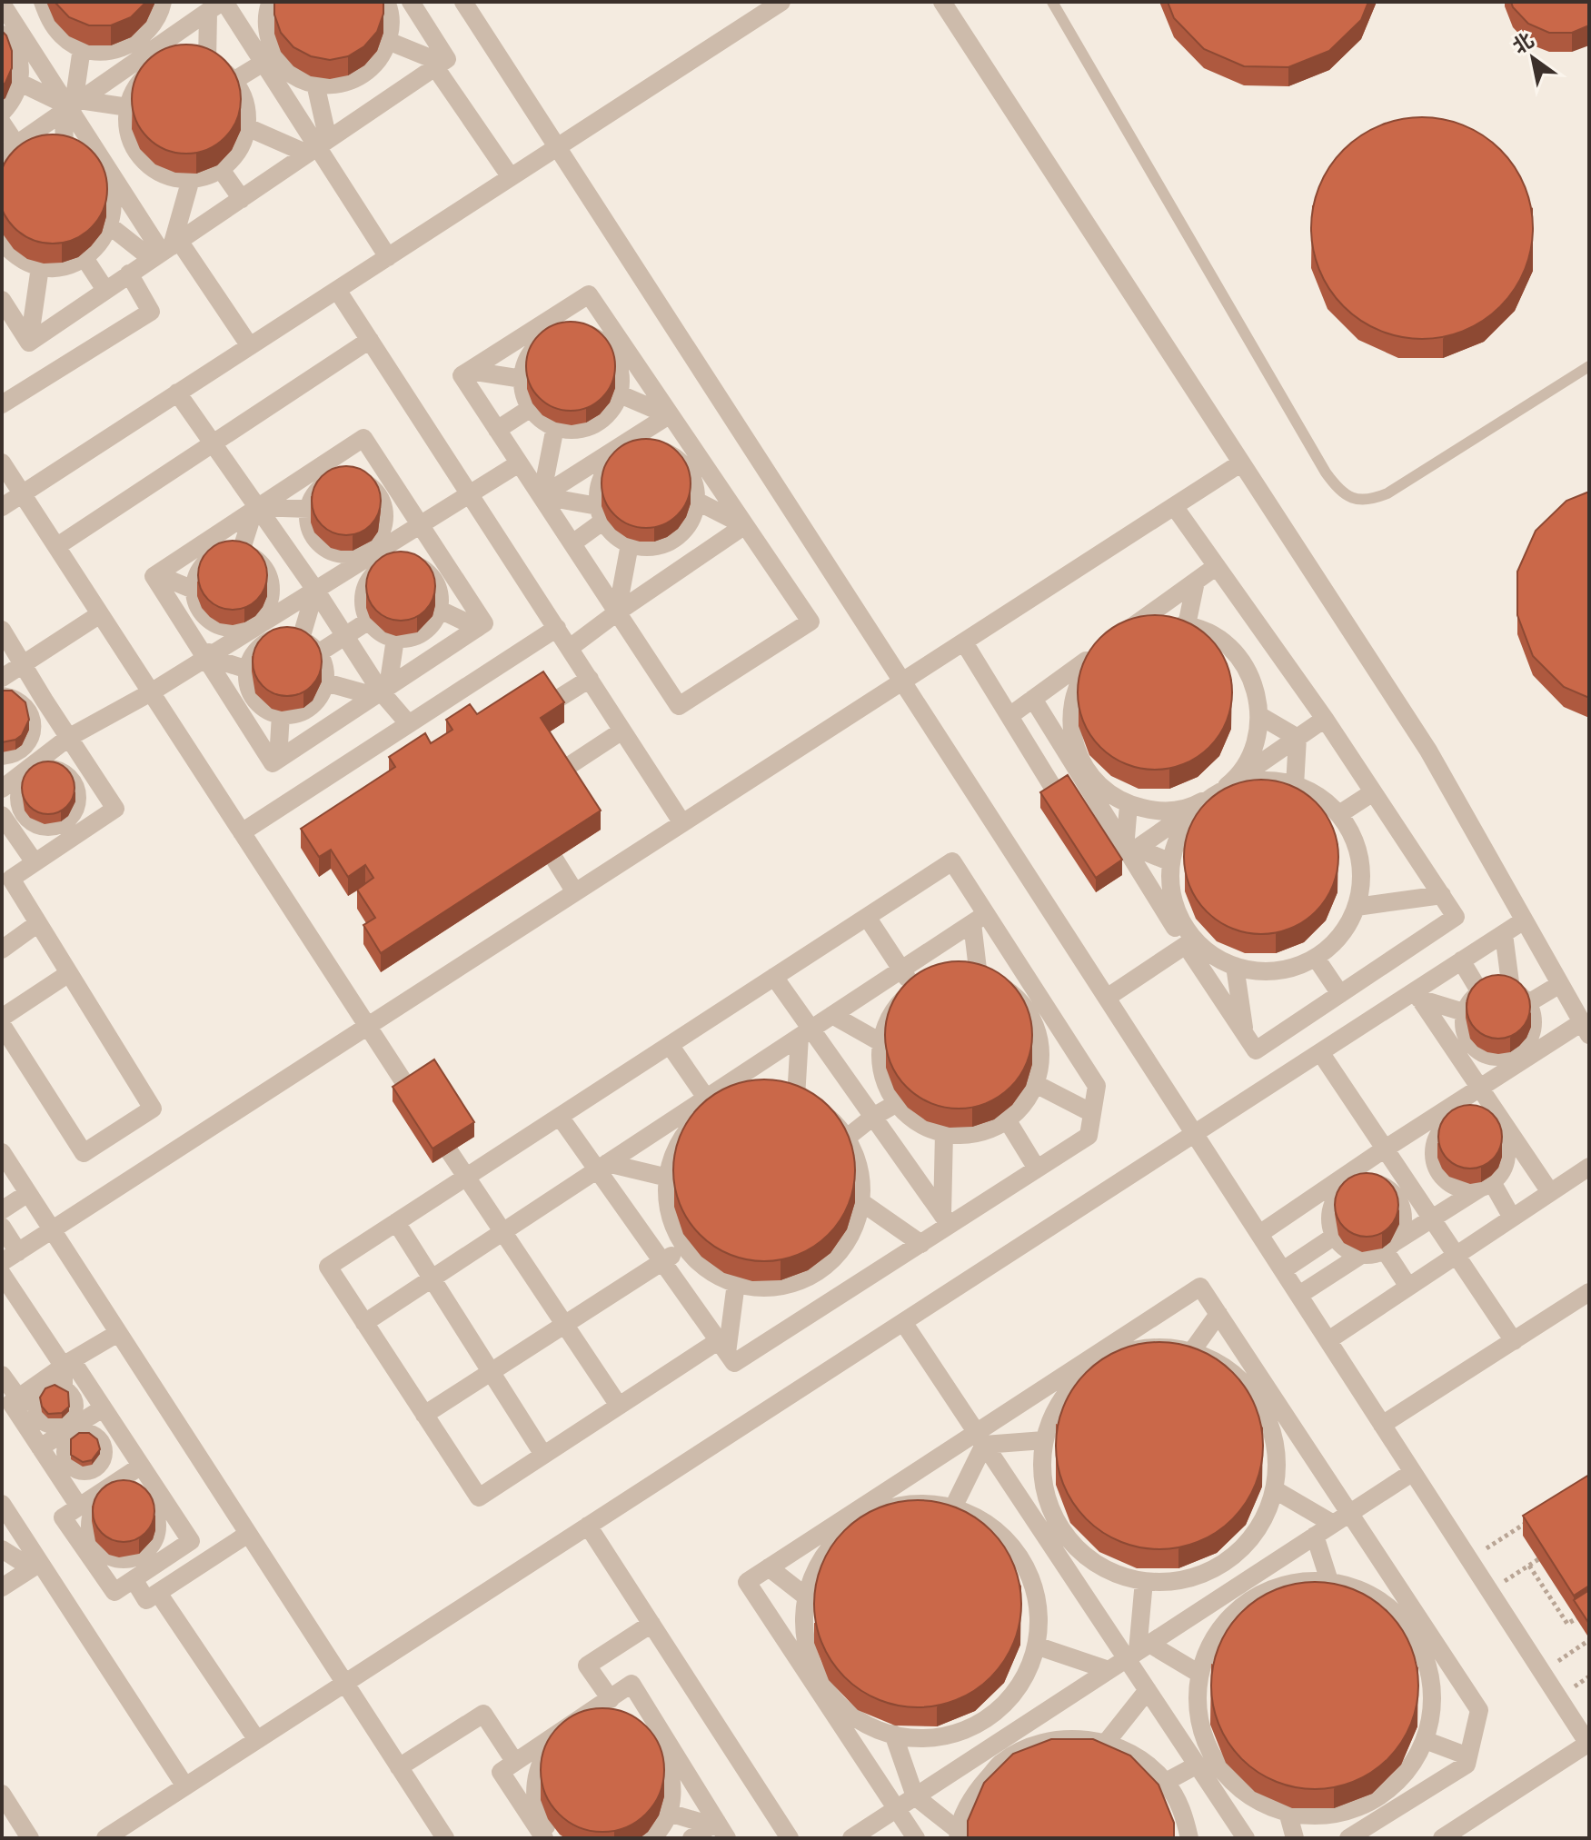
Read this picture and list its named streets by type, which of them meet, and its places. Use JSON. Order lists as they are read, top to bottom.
{
  "north": "top left"
}
